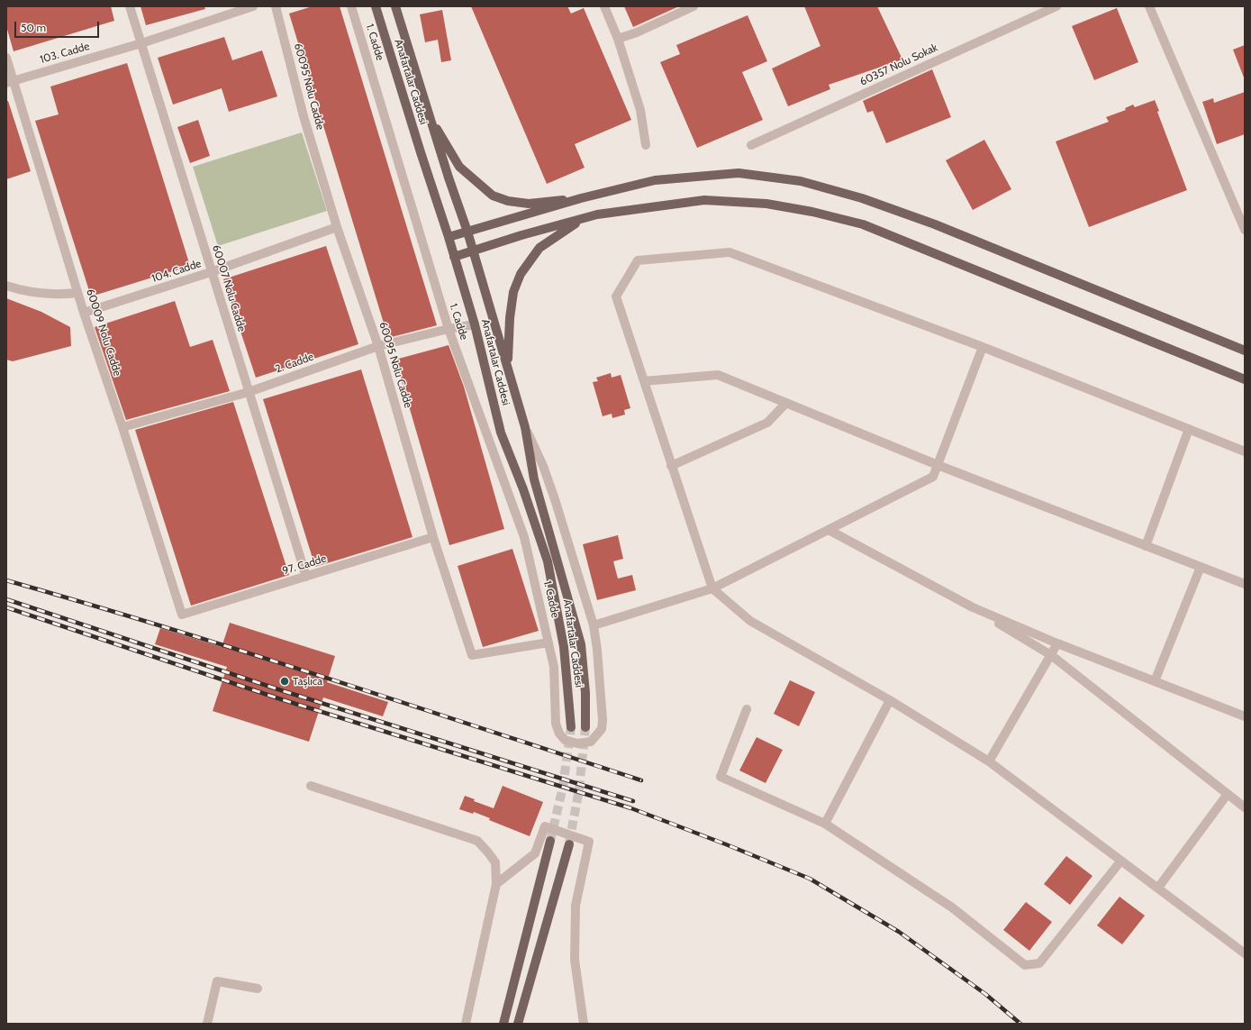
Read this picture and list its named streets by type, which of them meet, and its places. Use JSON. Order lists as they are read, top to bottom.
{
  "streets": {
    "main road": ["Anafartalar Caddesi"],
    "street": [
      "1. Cadde",
      "103. Cadde",
      "60357 Nolu Sokak",
      "60095 Nolu Cadde",
      "104. Cadde",
      "60007 Nolu Cadde",
      "60009 Nolu Cadde",
      "2. Cadde",
      "97. Cadde"
    ]
  },
  "crossings": [
    ["1. Cadde", "Anafartalar Caddesi"],
    ["1. Cadde", "60095 Nolu Cadde"],
    ["1. Cadde", "2. Cadde"],
    ["103. Cadde", "60007 Nolu Cadde"],
    ["103. Cadde", "60009 Nolu Cadde"],
    ["Anafartalar Caddesi", "2. Cadde"],
    ["60095 Nolu Cadde", "104. Cadde"],
    ["60095 Nolu Cadde", "2. Cadde"],
    ["60095 Nolu Cadde", "97. Cadde"],
    ["104. Cadde", "60007 Nolu Cadde"],
    ["104. Cadde", "60009 Nolu Cadde"],
    ["60007 Nolu Cadde", "2. Cadde"],
    ["60007 Nolu Cadde", "97. Cadde"],
    ["60009 Nolu Cadde", "2. Cadde"],
    ["60009 Nolu Cadde", "97. Cadde"]
  ],
  "places": ["Taşlıca"],
  "scale_bar": "50 m"
}
